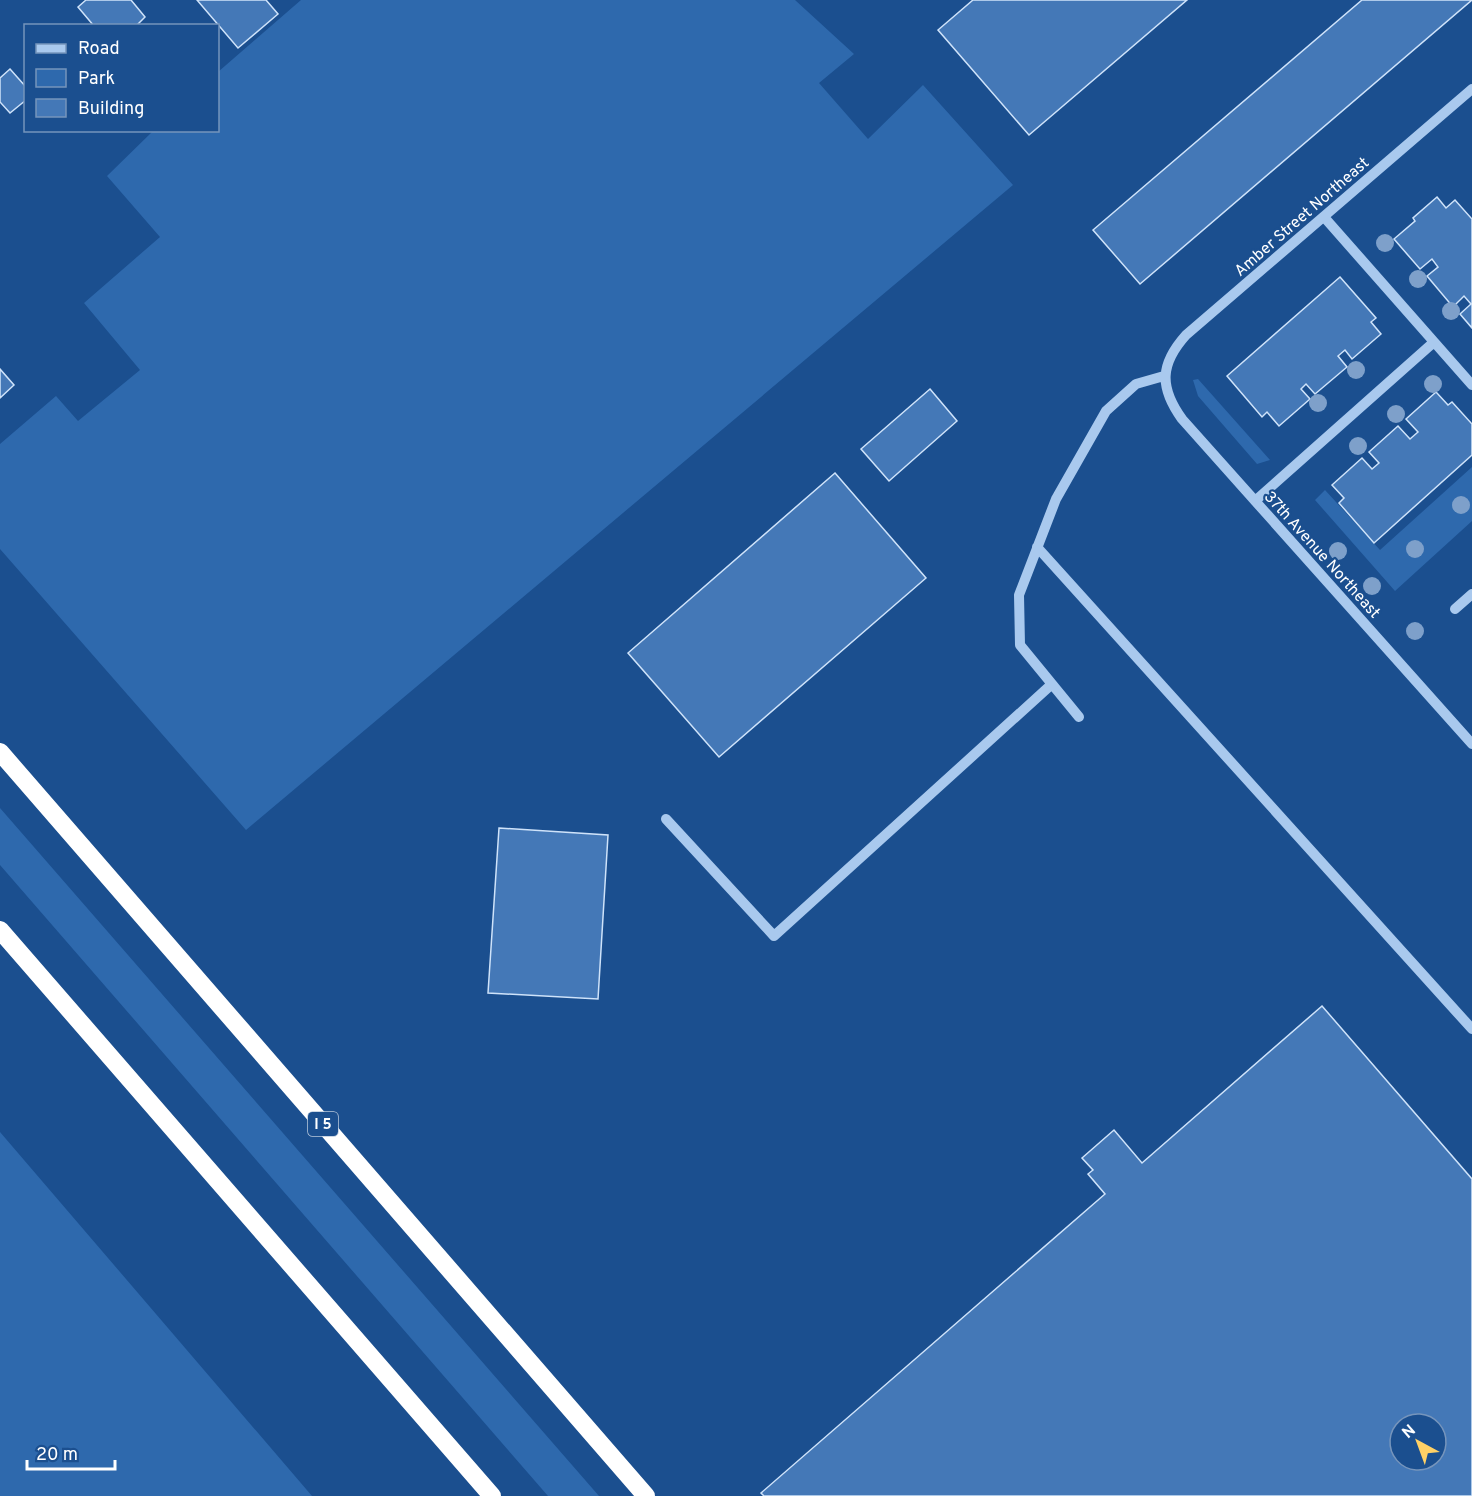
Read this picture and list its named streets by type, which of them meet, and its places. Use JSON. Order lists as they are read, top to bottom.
{
  "streets": {
    "highway": ["I 5"],
    "street": ["Amber Street Northeast", "37th Avenue Northeast"]
  },
  "crossings": [
    ["Amber Street Northeast", "37th Avenue Northeast"]
  ],
  "legend": ["Road", "Park", "Building"],
  "scale_bar": "20 m",
  "north": "top left"
}
